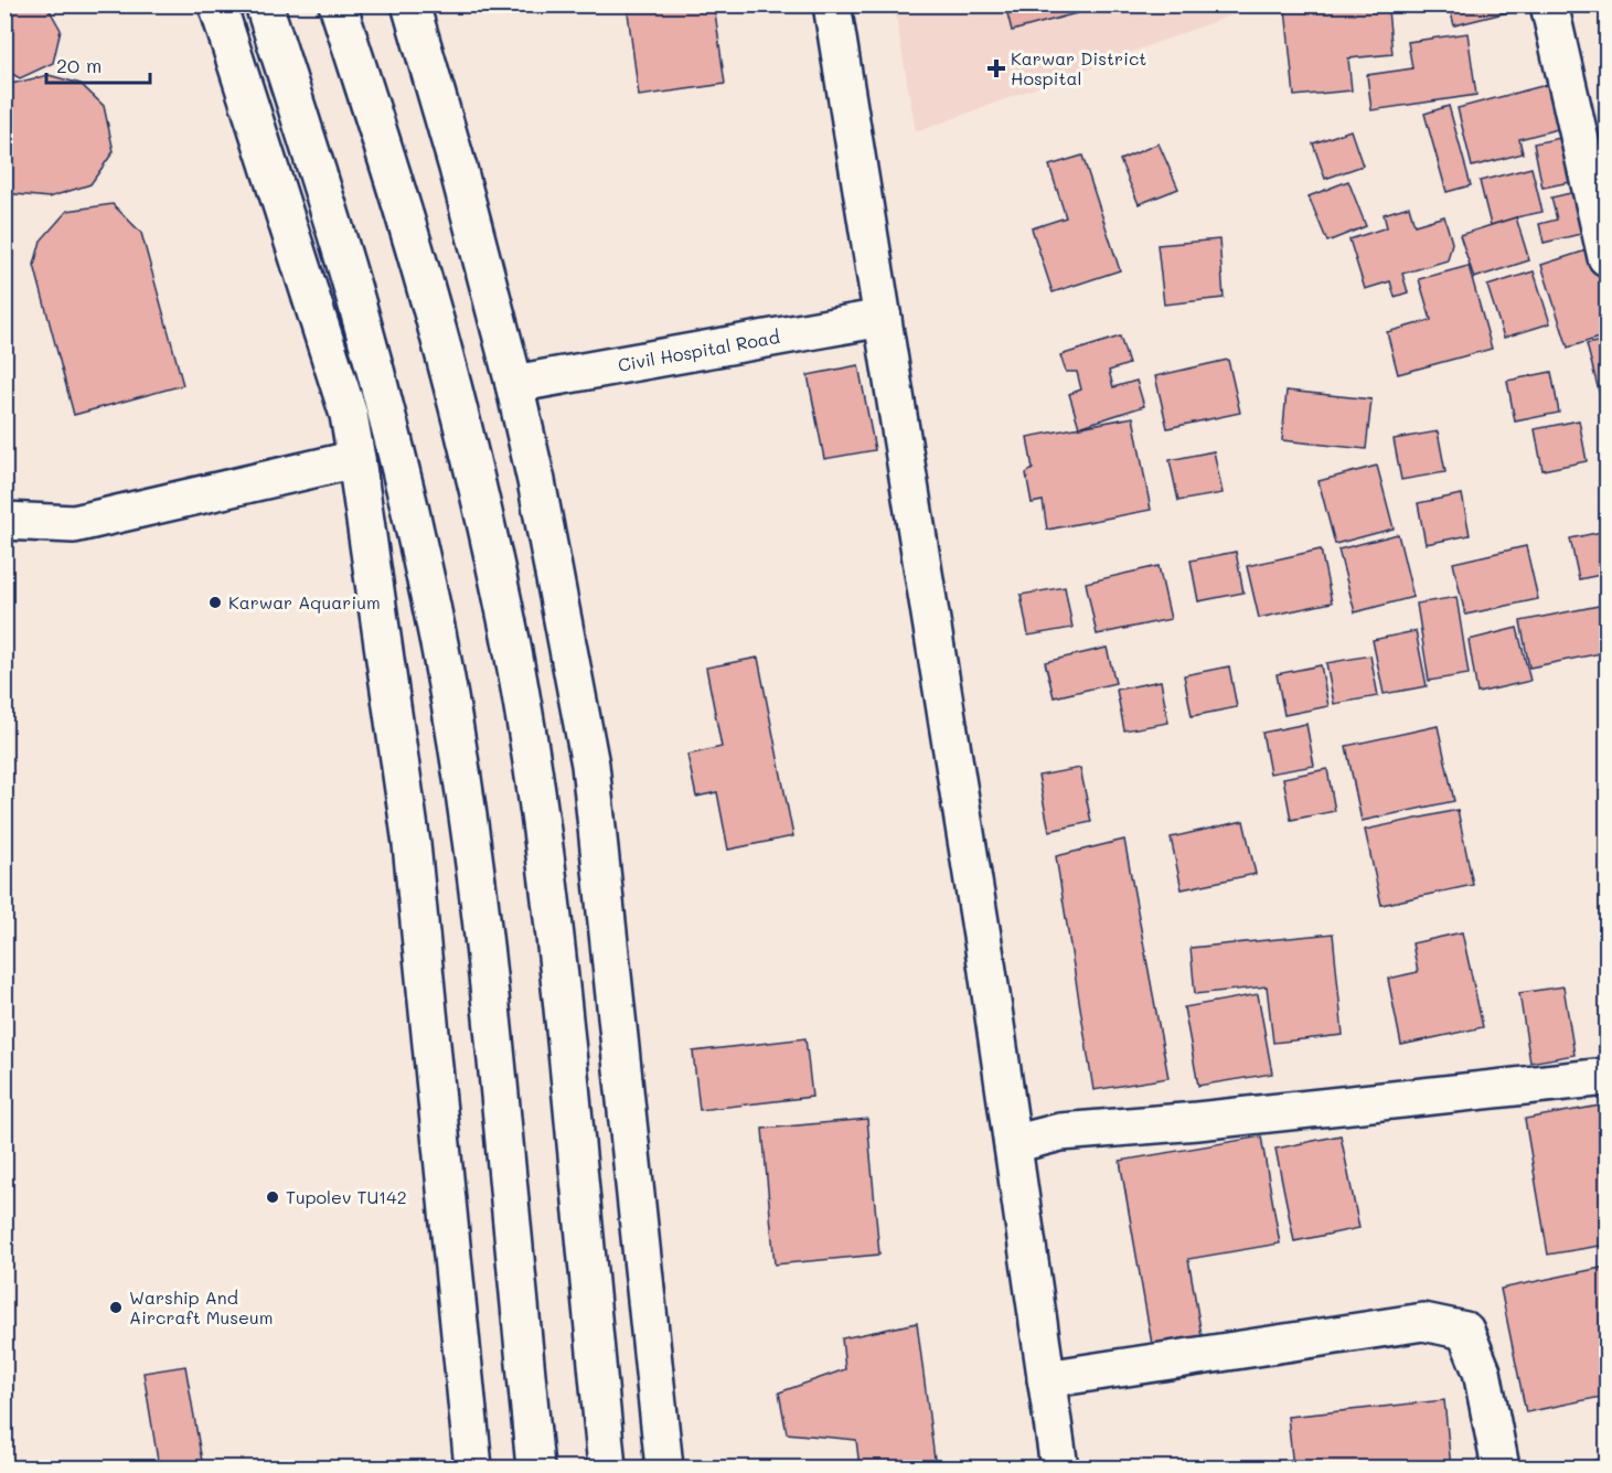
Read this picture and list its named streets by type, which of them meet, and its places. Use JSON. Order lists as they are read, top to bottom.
{
  "streets": {
    "main road": ["Civil Hospital Road"]
  },
  "places": {
    "health": ["Karwar District Hospital"],
    "other": ["Karwar Aquarium", "Tupolev TU142", "Warship And Aircraft Museum"]
  },
  "scale_bar": "20 m"
}
